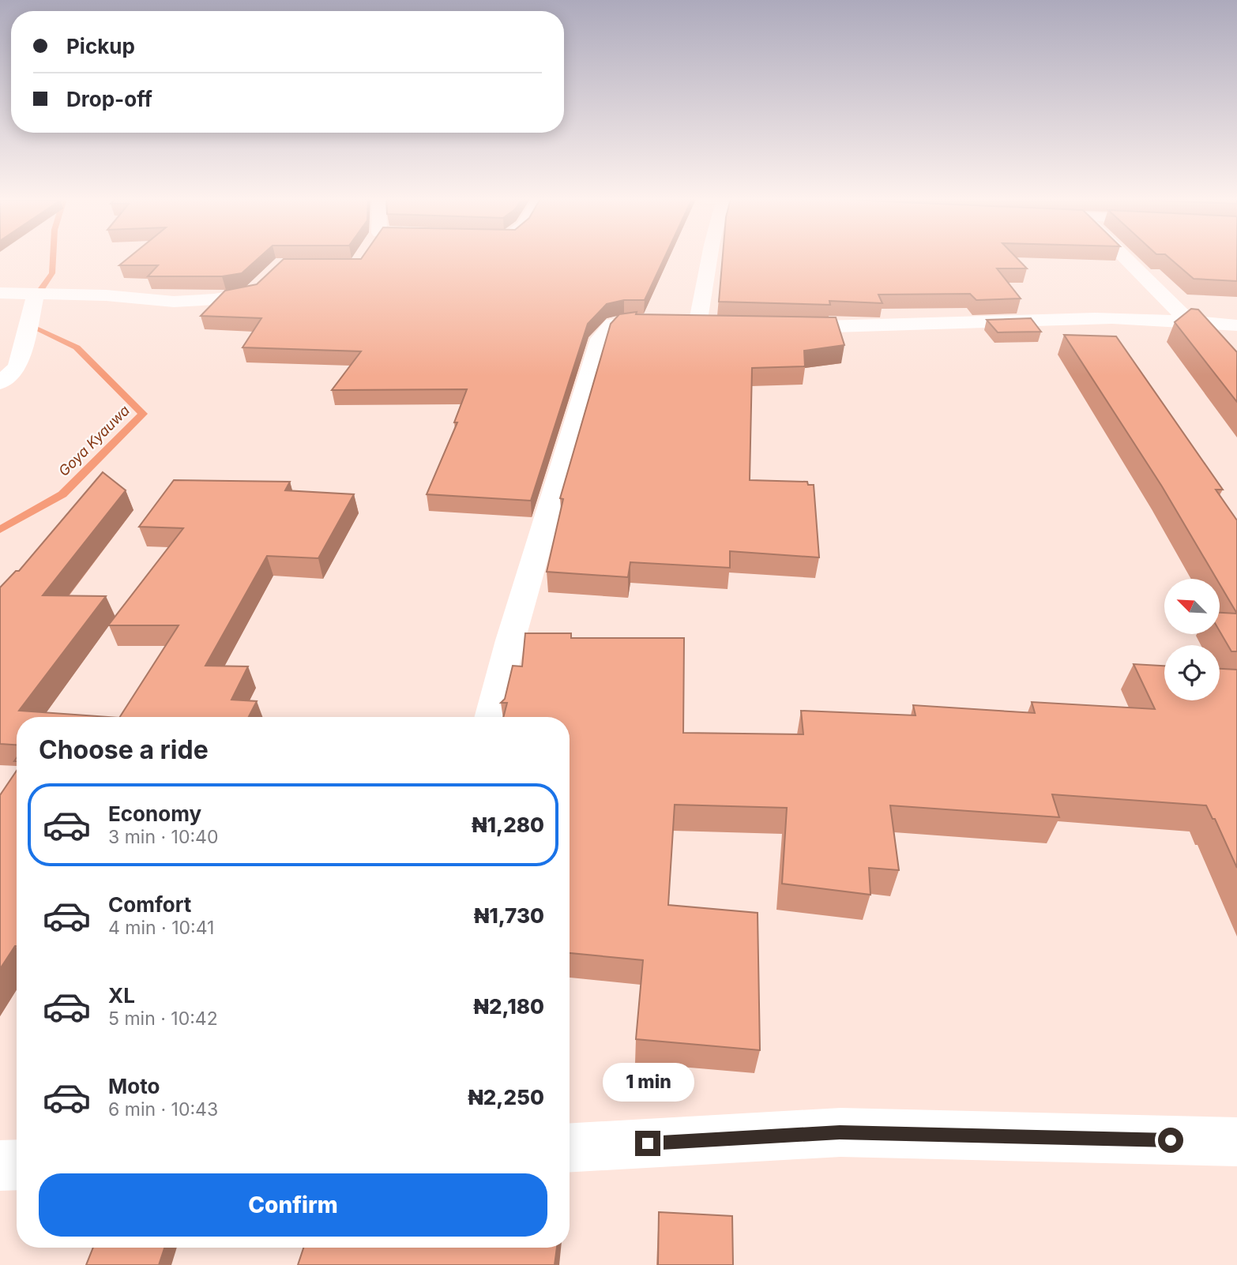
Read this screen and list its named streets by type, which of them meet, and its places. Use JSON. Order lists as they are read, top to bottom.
{
  "water": ["Goya Kyauwa"],
  "north": "top left",
  "page": {
    "banner": ["Pickup", "Drop-off"],
    "heading": "Choose a ride",
    "list": [
      {
        "name": "Economy",
        "note": "3 min · 10:40",
        "value": "₦1,280"
      },
      {
        "name": "Comfort",
        "note": "4 min · 10:41",
        "value": "₦1,730"
      },
      {
        "name": "XL",
        "note": "5 min · 10:42",
        "value": "₦2,180"
      },
      {
        "name": "Moto",
        "note": "6 min · 10:43",
        "value": "₦2,250"
      }
    ],
    "bubble": "1 min",
    "buttons": "Confirm"
  }
}
